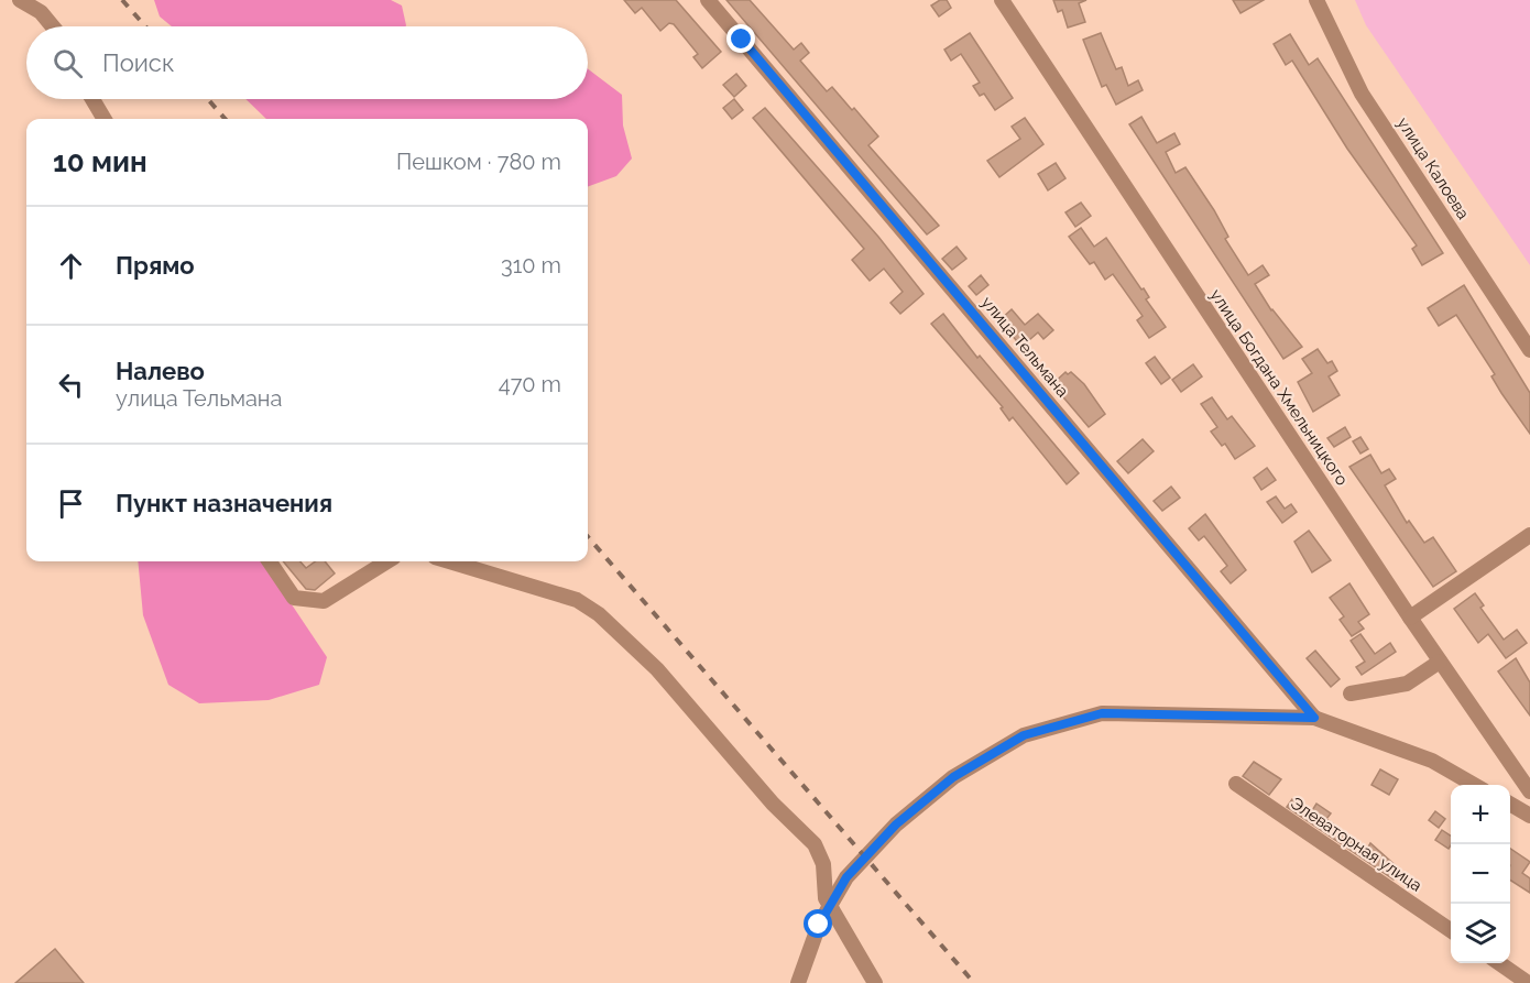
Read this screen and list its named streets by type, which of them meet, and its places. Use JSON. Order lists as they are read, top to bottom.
{
  "streets": {
    "street": [
      "улица Калоева",
      "улица Тельмана",
      "улица Богдана Хмельницкого",
      "Элеваторная улица"
    ]
  },
  "page": {
    "search": "Поиск",
    "heading": ["10 мин", "Пешком · 780 m"],
    "list": [
      ["Прямо", "310 m"],
      ["Налево", "улица Тельмана", "470 m"],
      "Пункт назначения"
    ],
    "map_buttons": ["+", "−"]
  }
}
